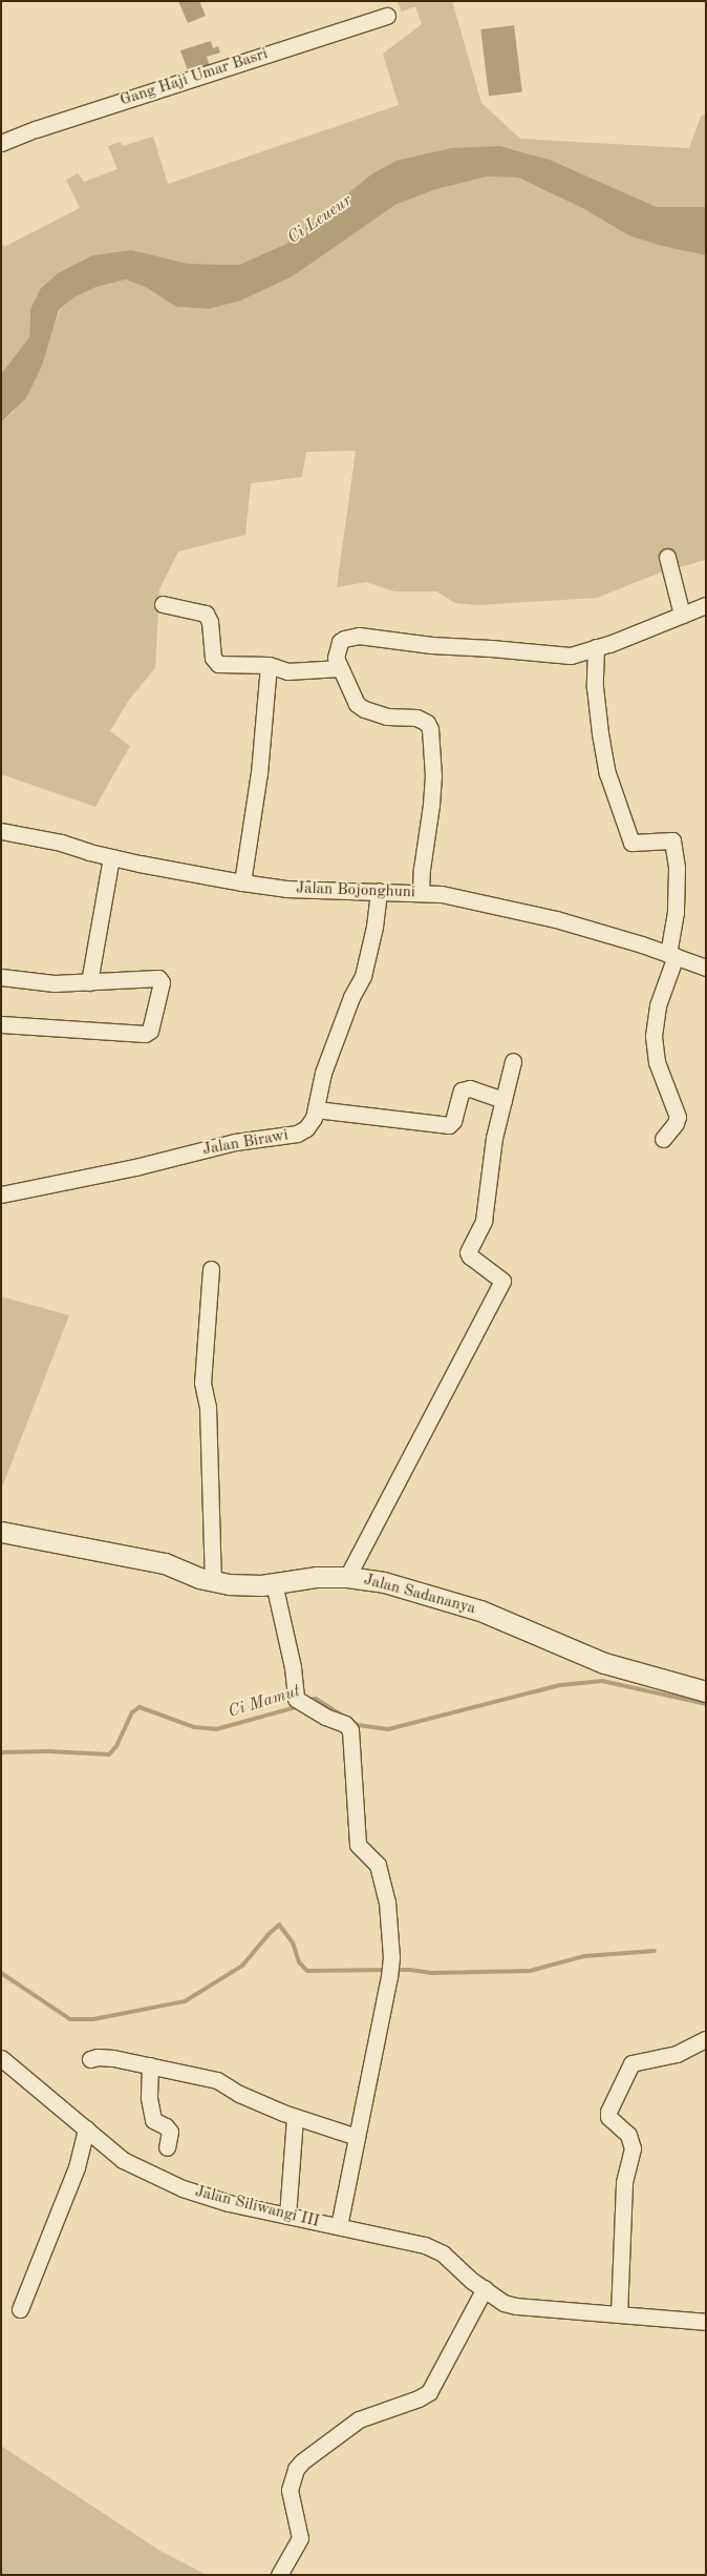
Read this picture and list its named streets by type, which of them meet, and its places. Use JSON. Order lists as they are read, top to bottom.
{
  "streets": {
    "street": [
      "Gang Haji Umar Basri",
      "Jalan Bojonghuni",
      "Jalan Birawi",
      "Jalan Sadananya",
      "Jalan Siliwangi III"
    ]
  },
  "crossings": [
    ["Jalan Bojonghuni", "Jalan Birawi"]
  ],
  "water": ["Ci Leueur", "Ci Mamut"]
}
